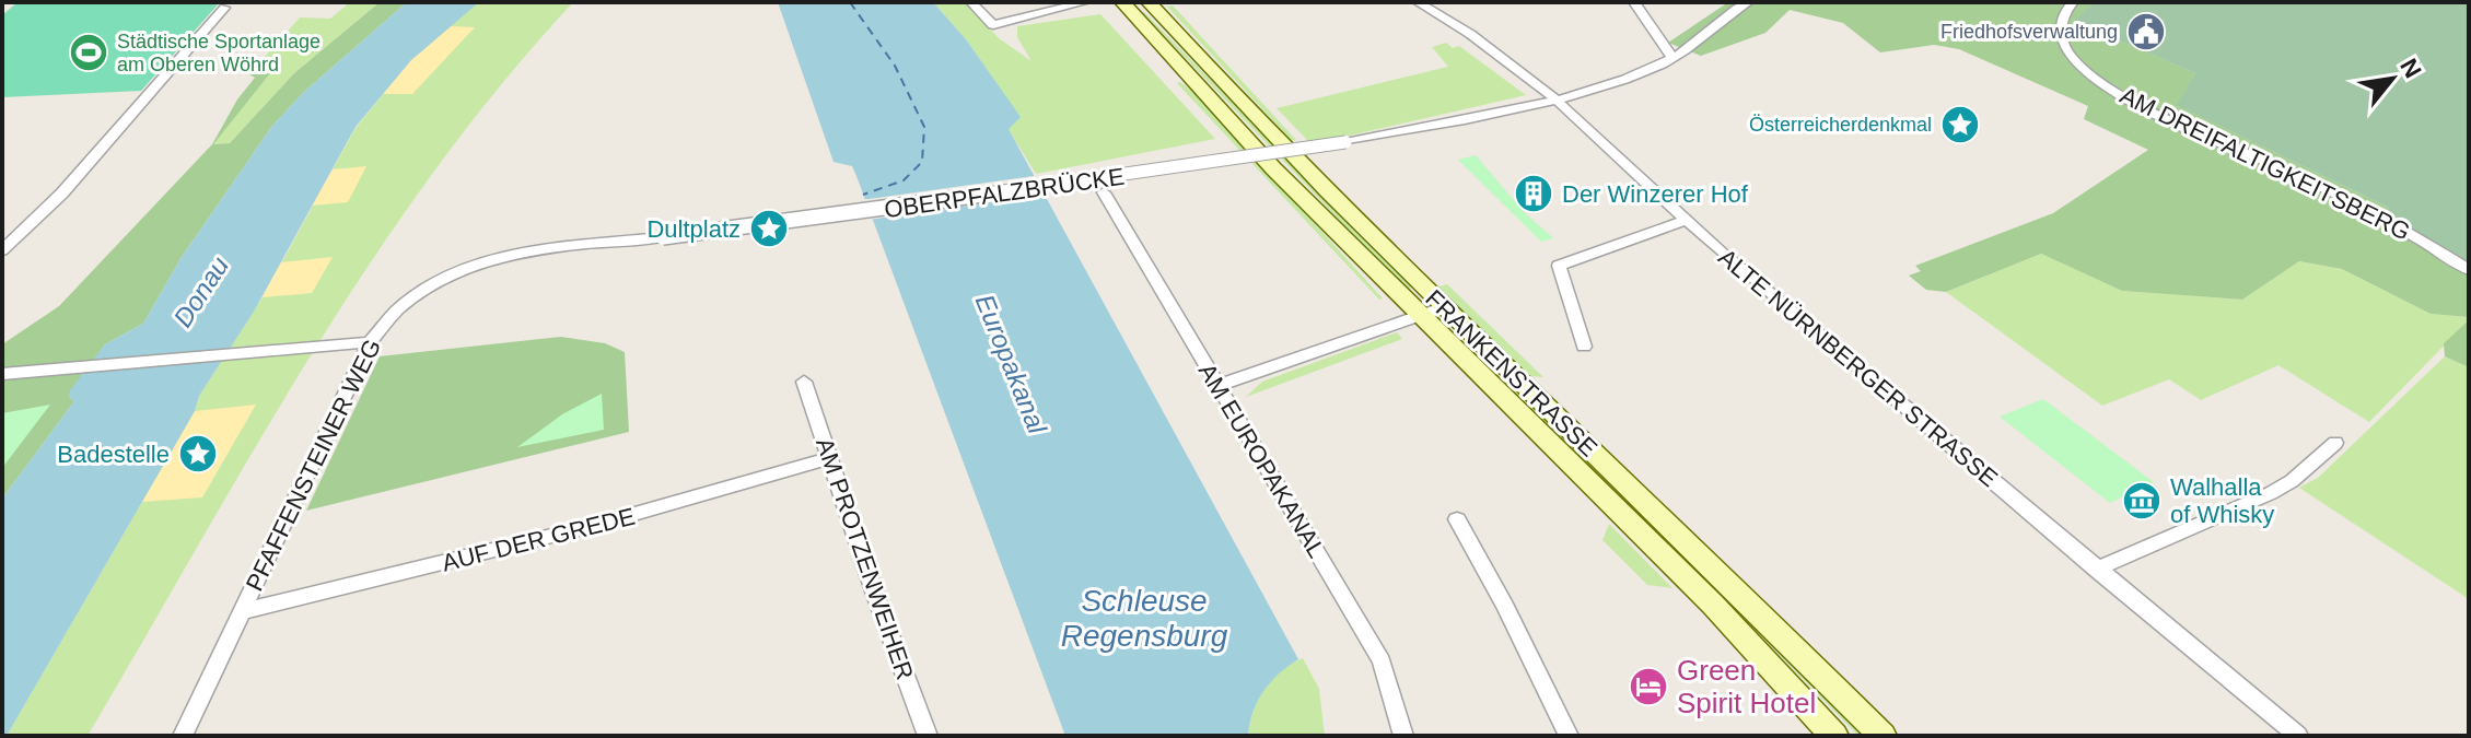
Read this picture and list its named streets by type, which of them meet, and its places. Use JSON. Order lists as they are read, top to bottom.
{
  "streets": {
    "main road": ["FRANKENSTRASSE"],
    "street": [
      "AM DREIFALTIGKEITSBERG",
      "OBERPFALZBRÜCKE",
      "ALTE NÜRNBERGER STRASSE",
      "AM EUROPAKANAL",
      "PFAFFENSTEINER WEG",
      "AUF DER GREDE",
      "AM PROTZENWEIHER"
    ]
  },
  "crossings": [
    ["OBERPFALZBRÜCKE", "ALTE NÜRNBERGER STRASSE"],
    ["OBERPFALZBRÜCKE", "PFAFFENSTEINER WEG"],
    ["PFAFFENSTEINER WEG", "AUF DER GREDE"],
    ["AUF DER GREDE", "AM PROTZENWEIHER"]
  ],
  "water": ["Donau", "Europakanal", "Schleuse Regensburg"],
  "places": {
    "public building": ["Friedhofsverwaltung"],
    "sports": ["Städtische Sportanlage am Oberen Wöhrd"],
    "place": ["Österreicherdenkmal", "Dultplatz", "Badestelle"],
    "building": ["Der Winzerer Hof"],
    "museum": ["Walhalla of Whisky"],
    "hotel": ["Green Spirit Hotel"]
  },
  "north": "top right"
}
